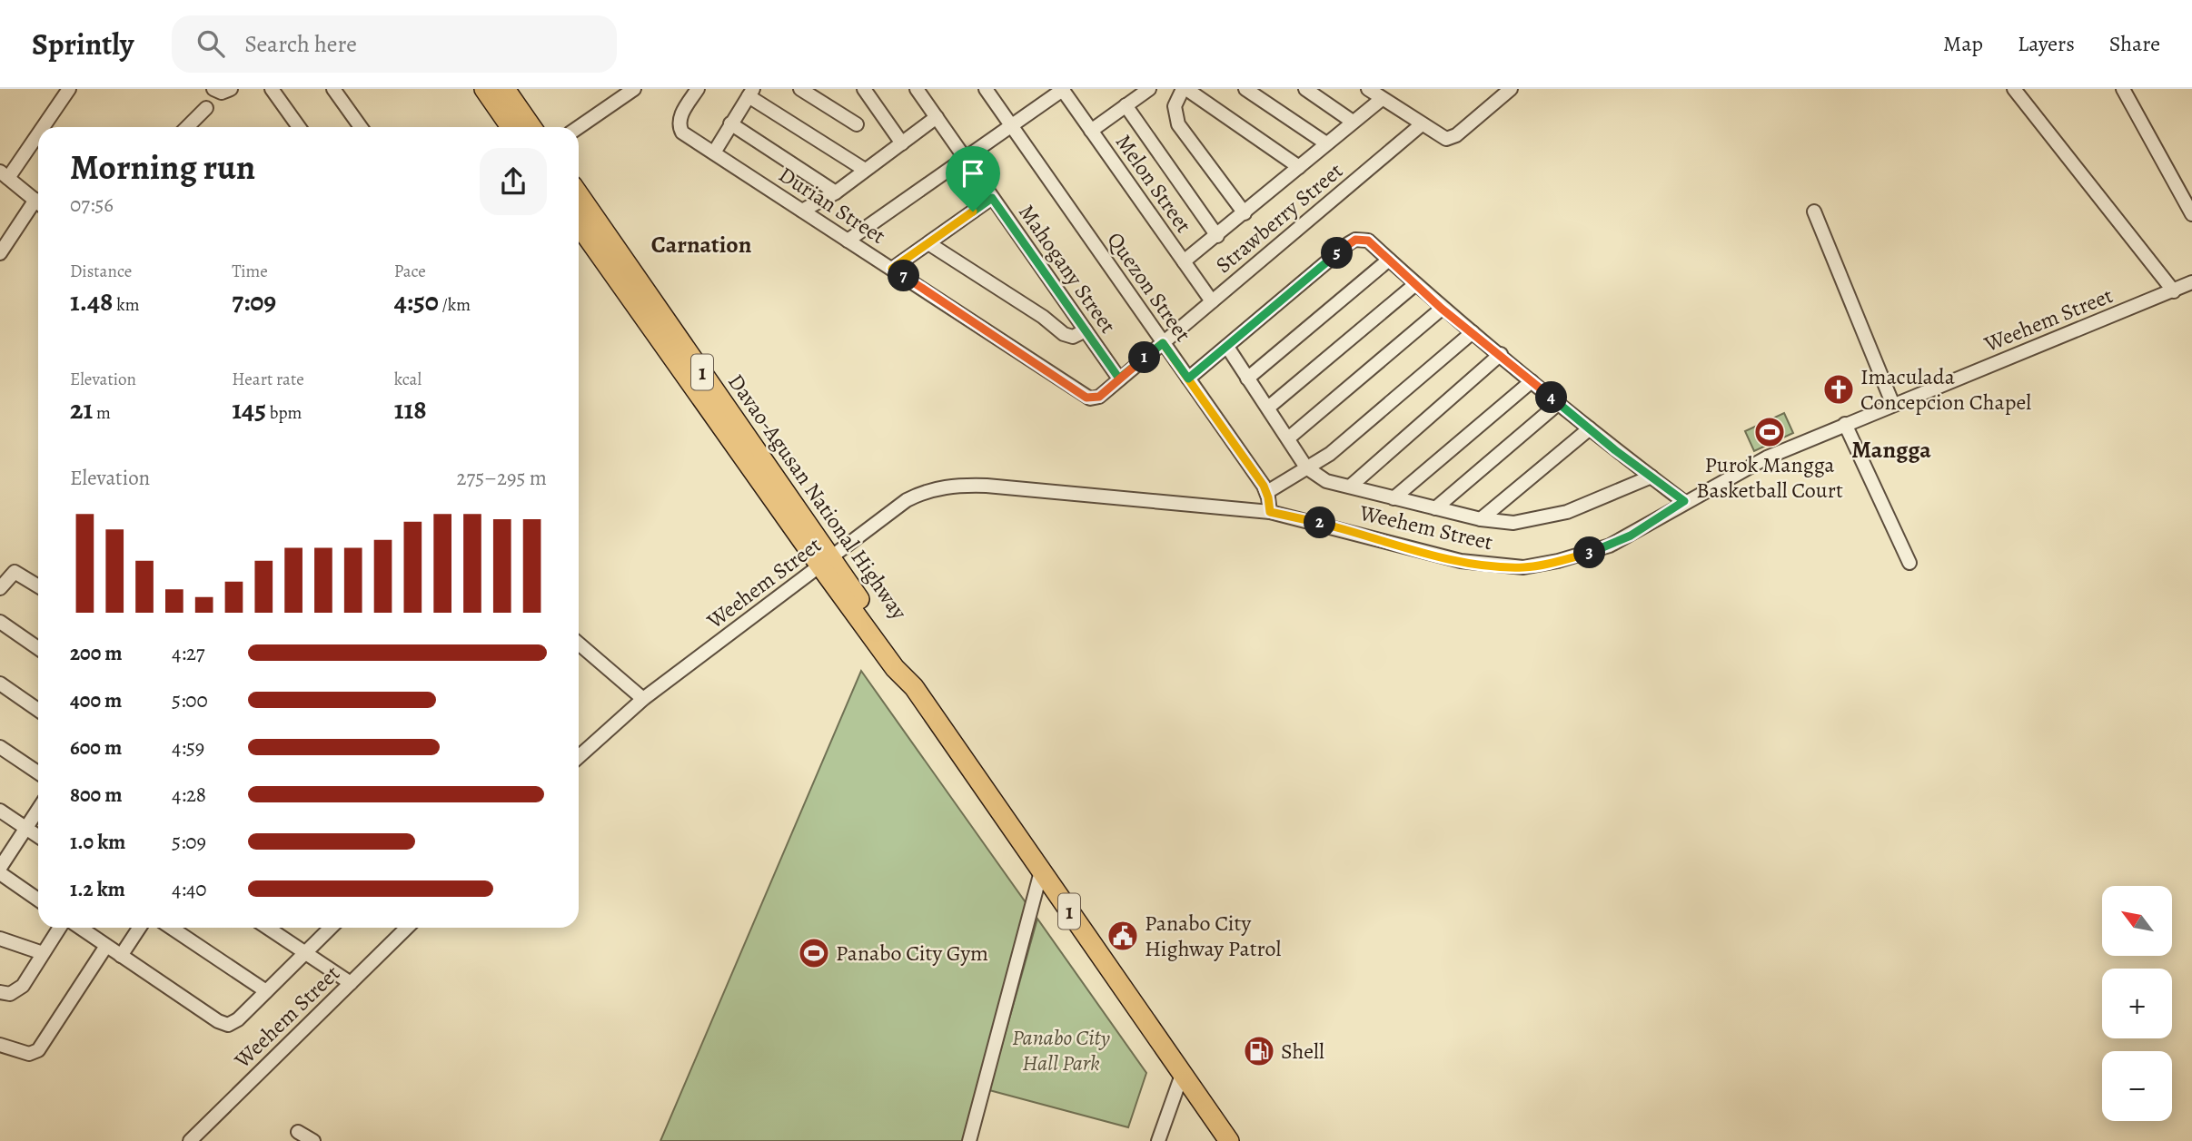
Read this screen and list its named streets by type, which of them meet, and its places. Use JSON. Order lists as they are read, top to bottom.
{
  "streets": {
    "highway": ["1", "Davao-Agusan National Highway"],
    "street": [
      "Melon Street",
      "Durian Street",
      "Strawberry Street",
      "Mahogany Street",
      "Quezon Street",
      "Weehem Street"
    ]
  },
  "crossings": [
    ["Melon Street", "Strawberry Street"],
    ["Durian Street", "Strawberry Street"],
    ["Strawberry Street", "Mahogany Street"],
    ["Strawberry Street", "Quezon Street"],
    ["Quezon Street", "Weehem Street"],
    ["Weehem Street", "Davao-Agusan National Highway"]
  ],
  "districts": ["Carnation", "Mangga"],
  "parks": ["Panabo City Hall Park"],
  "places": {
    "church": ["Imaculada Concepcion Chapel"],
    "sports": ["Purok Mangga Basketball Court", "Panabo City Gym"],
    "public building": ["Panabo City Highway Patrol"],
    "fuel station": ["Shell"]
  },
  "north": "top left",
  "page": {
    "header": "Sprintly",
    "search": "Search here",
    "nav": ["Map", "Layers", "Share"],
    "heading": ["Morning run", "07:56"],
    "stats": [
      ["Distance", "1.48 km"],
      ["Time", "7:09"],
      ["Pace", "4:50 /km"],
      ["Elevation", "21 m"],
      ["Heart rate", "145 bpm"],
      ["kcal", "118"]
    ],
    "pins": [
      "5",
      "7",
      "1",
      "4",
      "2",
      "3"
    ],
    "chart": ["Elevation", "275–295 m"],
    "list": [
      {
        "name": "200 m",
        "note": "4:27"
      },
      {
        "name": "400 m",
        "note": "5:00"
      },
      {
        "name": "600 m",
        "note": "4:59"
      },
      {
        "name": "800 m",
        "note": "4:28"
      },
      {
        "name": "1.0 km",
        "note": "5:09"
      },
      {
        "name": "1.2 km",
        "note": "4:40"
      }
    ],
    "map_buttons": ["+", "−"]
  }
}
